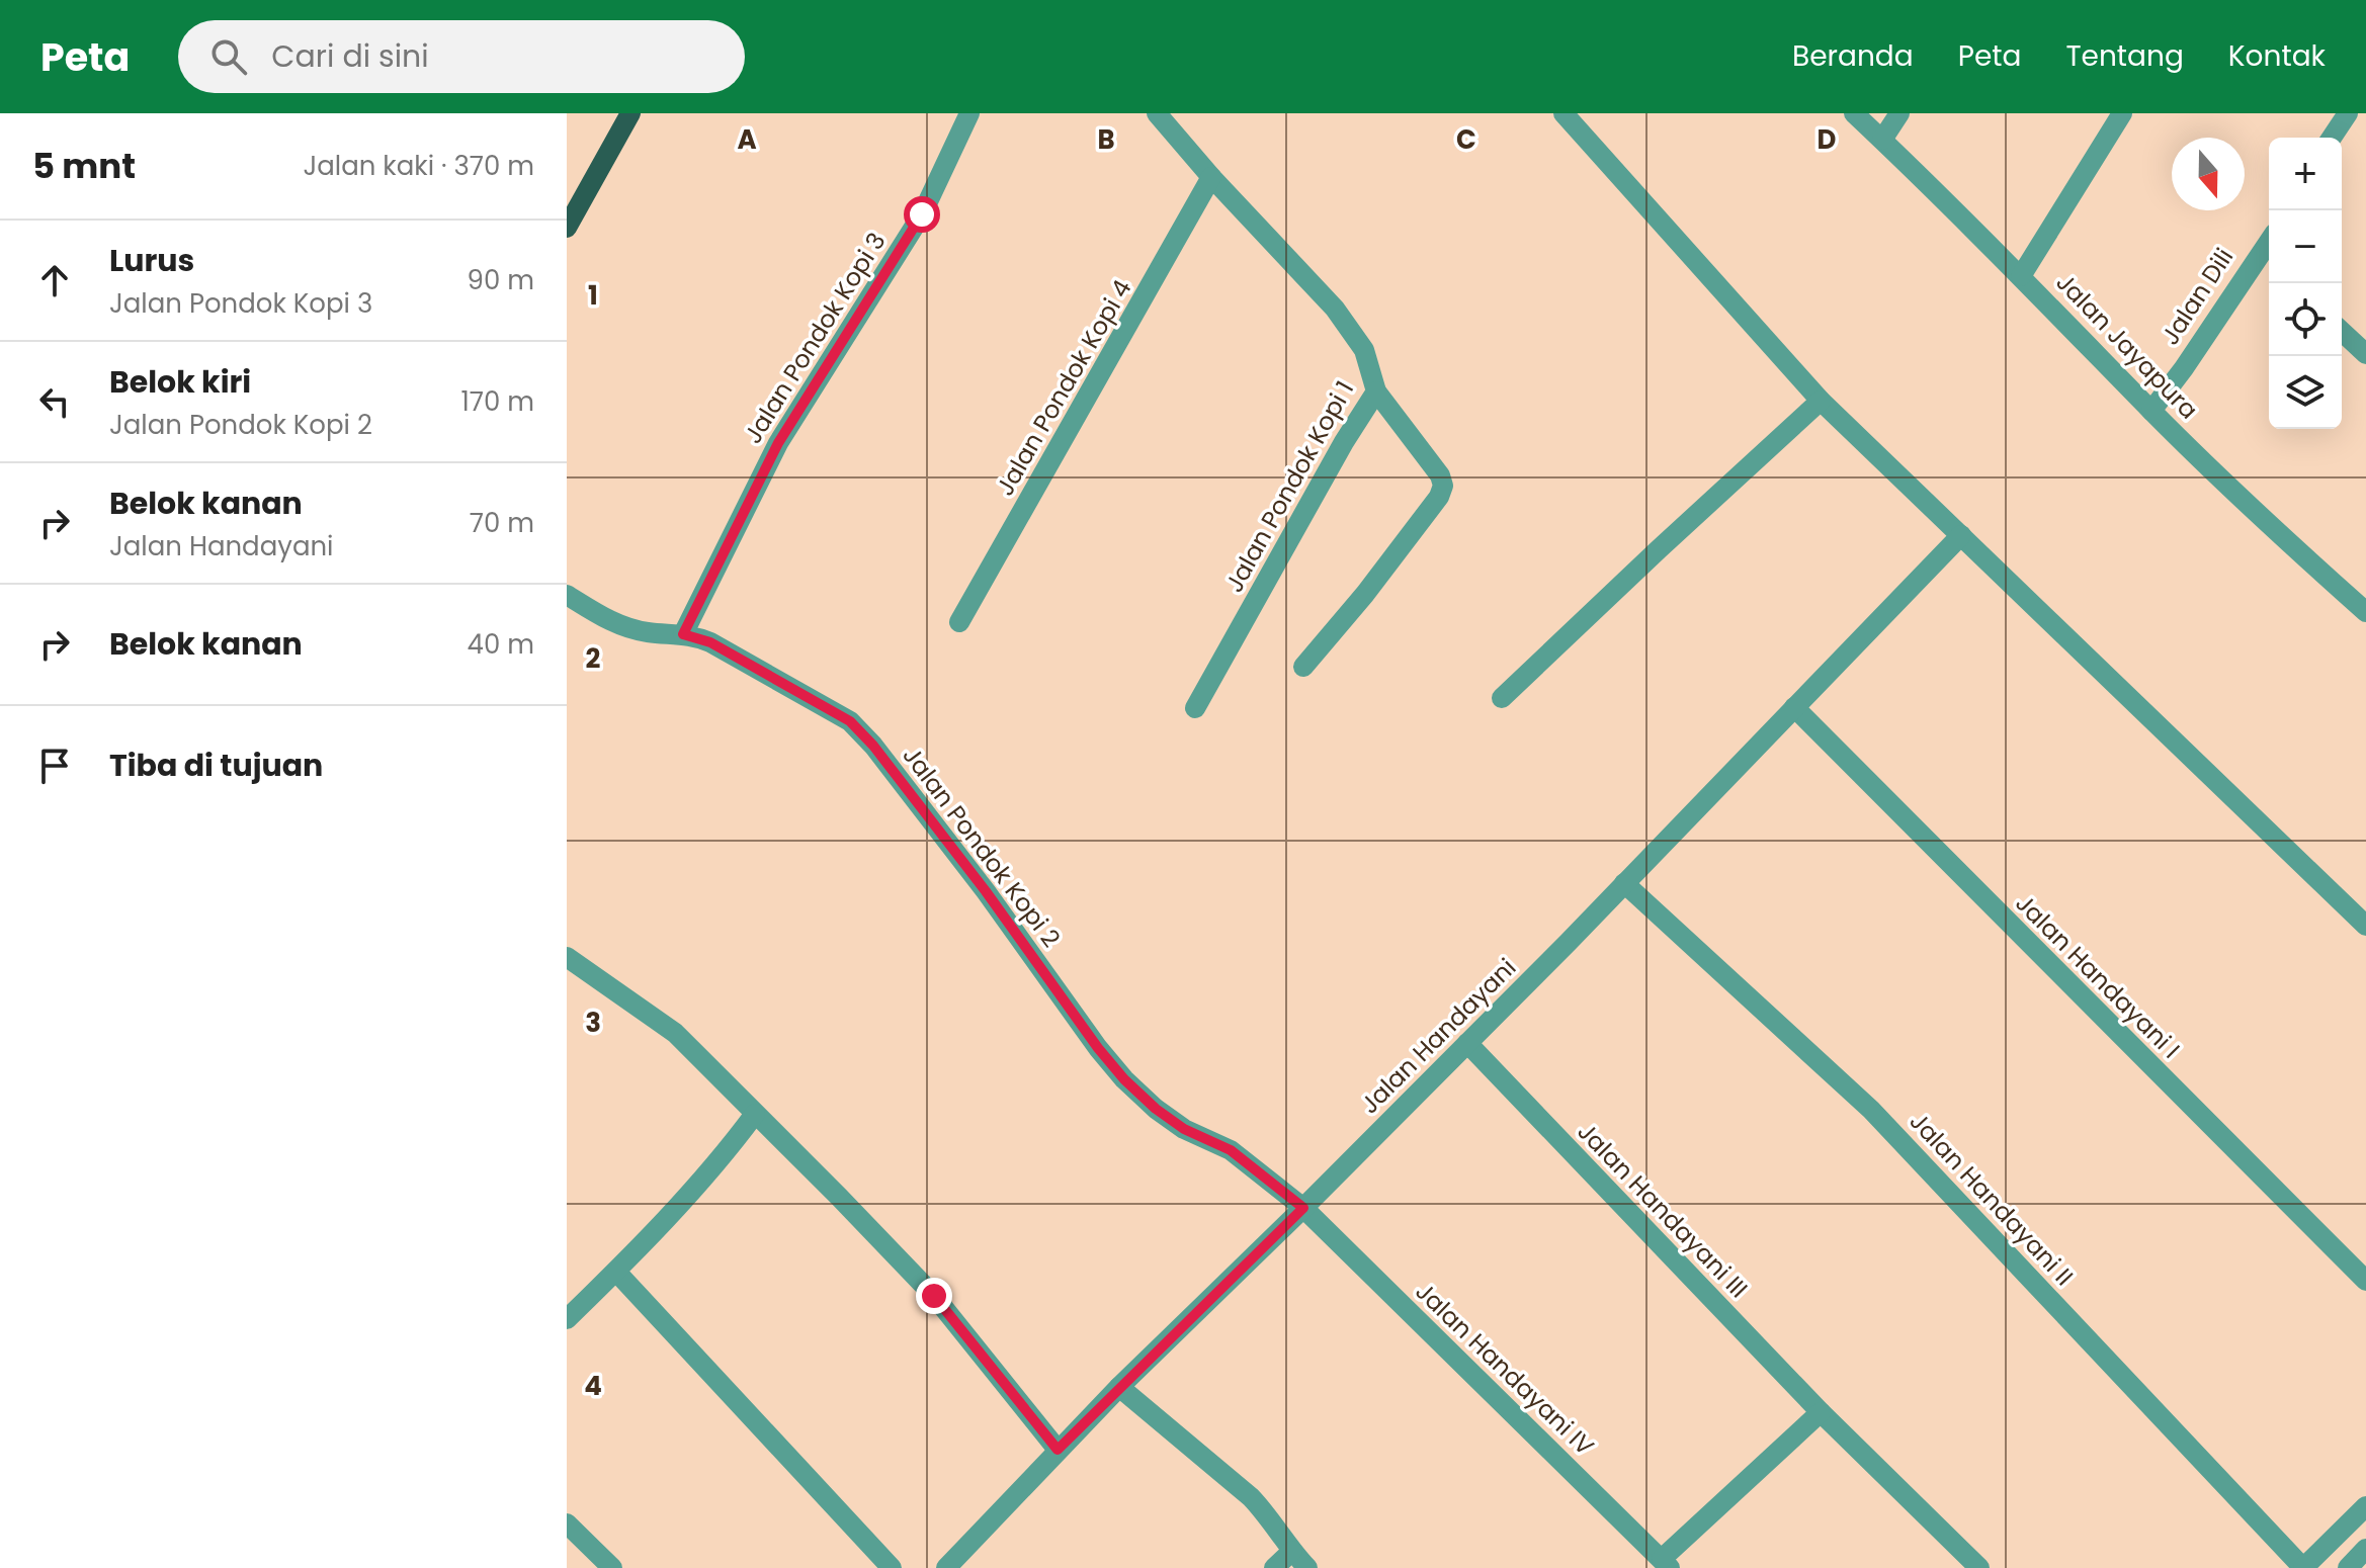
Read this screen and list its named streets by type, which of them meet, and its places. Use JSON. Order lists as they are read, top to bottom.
{
  "streets": {
    "street": [
      "Jalan Dili",
      "Jalan Pondok Kopi 3",
      "Jalan Jayapura",
      "Jalan Pondok Kopi 4",
      "Jalan Pondok Kopi 1",
      "Jalan Pondok Kopi 2",
      "Jalan Handayani I",
      "Jalan Handayani",
      "Jalan Handayani II",
      "Jalan Handayani III",
      "Jalan Handayani IV"
    ]
  },
  "crossings": [
    ["Jalan Dili", "Jalan Jayapura"],
    ["Jalan Pondok Kopi 3", "Jalan Pondok Kopi 2"],
    ["Jalan Pondok Kopi 4", "Jalan Pondok Kopi 1"],
    ["Jalan Pondok Kopi 2", "Jalan Handayani"],
    ["Jalan Pondok Kopi 2", "Jalan Handayani IV"],
    ["Jalan Handayani I", "Jalan Handayani"],
    ["Jalan Handayani", "Jalan Handayani II"],
    ["Jalan Handayani", "Jalan Handayani III"],
    ["Jalan Handayani", "Jalan Handayani IV"]
  ],
  "north": "bottom",
  "page": {
    "header": "Peta",
    "search": "Cari di sini",
    "nav": [
      "Beranda",
      "Peta",
      "Tentang",
      "Kontak"
    ],
    "heading": ["5 mnt", "Jalan kaki · 370 m"],
    "map_buttons": ["+", "−"],
    "list": [
      ["Lurus", "Jalan Pondok Kopi 3", "90 m"],
      ["Belok kiri", "Jalan Pondok Kopi 2", "170 m"],
      ["Belok kanan", "Jalan Handayani", "70 m"],
      ["Belok kanan", "40 m"],
      "Tiba di tujuan"
    ]
  },
  "grid": {
    "columns": [
      "A",
      "B",
      "C",
      "D"
    ],
    "rows": [
      "1",
      "2",
      "3",
      "4"
    ]
  }
}
